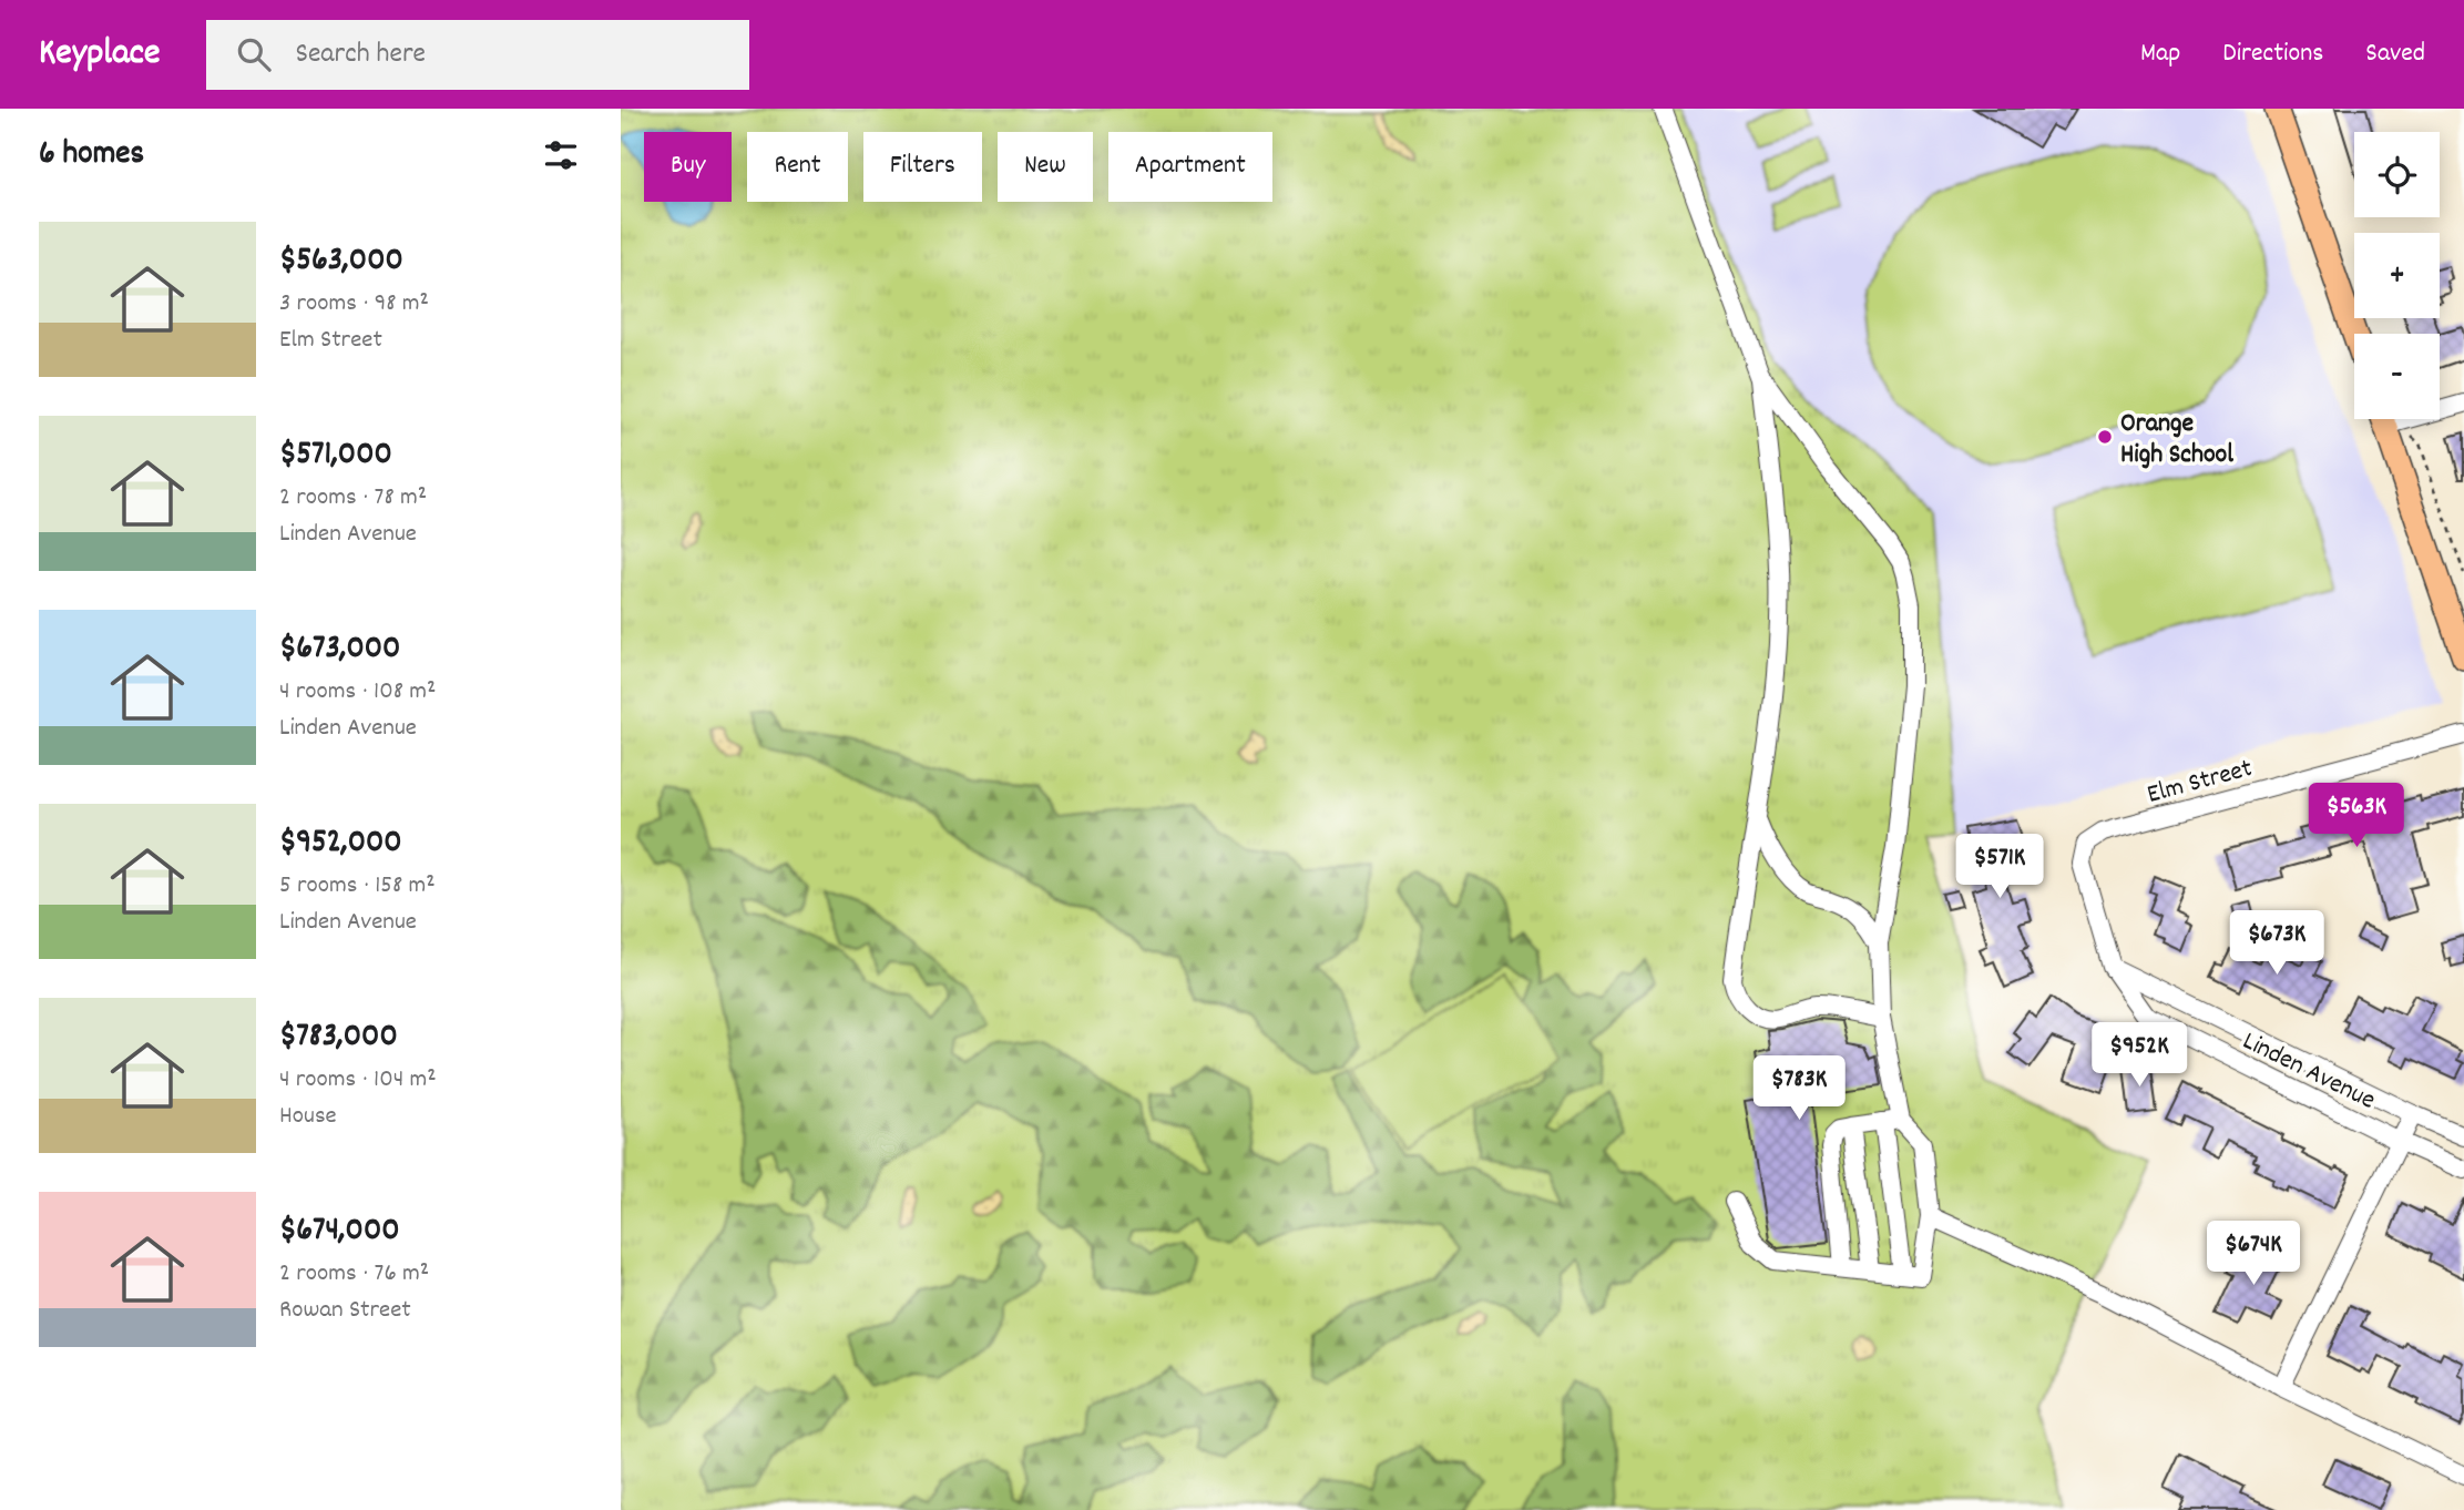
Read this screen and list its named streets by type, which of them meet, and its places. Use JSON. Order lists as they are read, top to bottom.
{
  "streets": {
    "street": ["Elm Street", "Linden Avenue"]
  },
  "crossings": [
    ["Elm Street", "Linden Avenue"]
  ],
  "places": ["Orange High School"],
  "page": {
    "header": "Keyplace",
    "search": "Search here",
    "nav": ["Map", "Directions", "Saved"],
    "heading": "6 homes",
    "map_buttons": ["+", "−"],
    "chip": [
      "Buy",
      "Rent",
      "Filters",
      "New",
      "Apartment"
    ],
    "list": [
      {
        "name": "$563,000",
        "note": "3 rooms · 98 m² · Elm Street"
      },
      {
        "name": "$571,000",
        "note": "2 rooms · 78 m² · Linden Avenue"
      },
      {
        "name": "$673,000",
        "note": "4 rooms · 108 m² · Linden Avenue"
      },
      {
        "name": "$952,000",
        "note": "5 rooms · 158 m² · Linden Avenue"
      },
      {
        "name": "$783,000",
        "note": "4 rooms · 104 m² · House"
      },
      {
        "name": "$674,000",
        "note": "2 rooms · 76 m² · Rowan Street"
      }
    ],
    "price": [
      "$563K",
      "$571K",
      "$673K",
      "$952K",
      "$783K",
      "$674K"
    ]
  }
}
